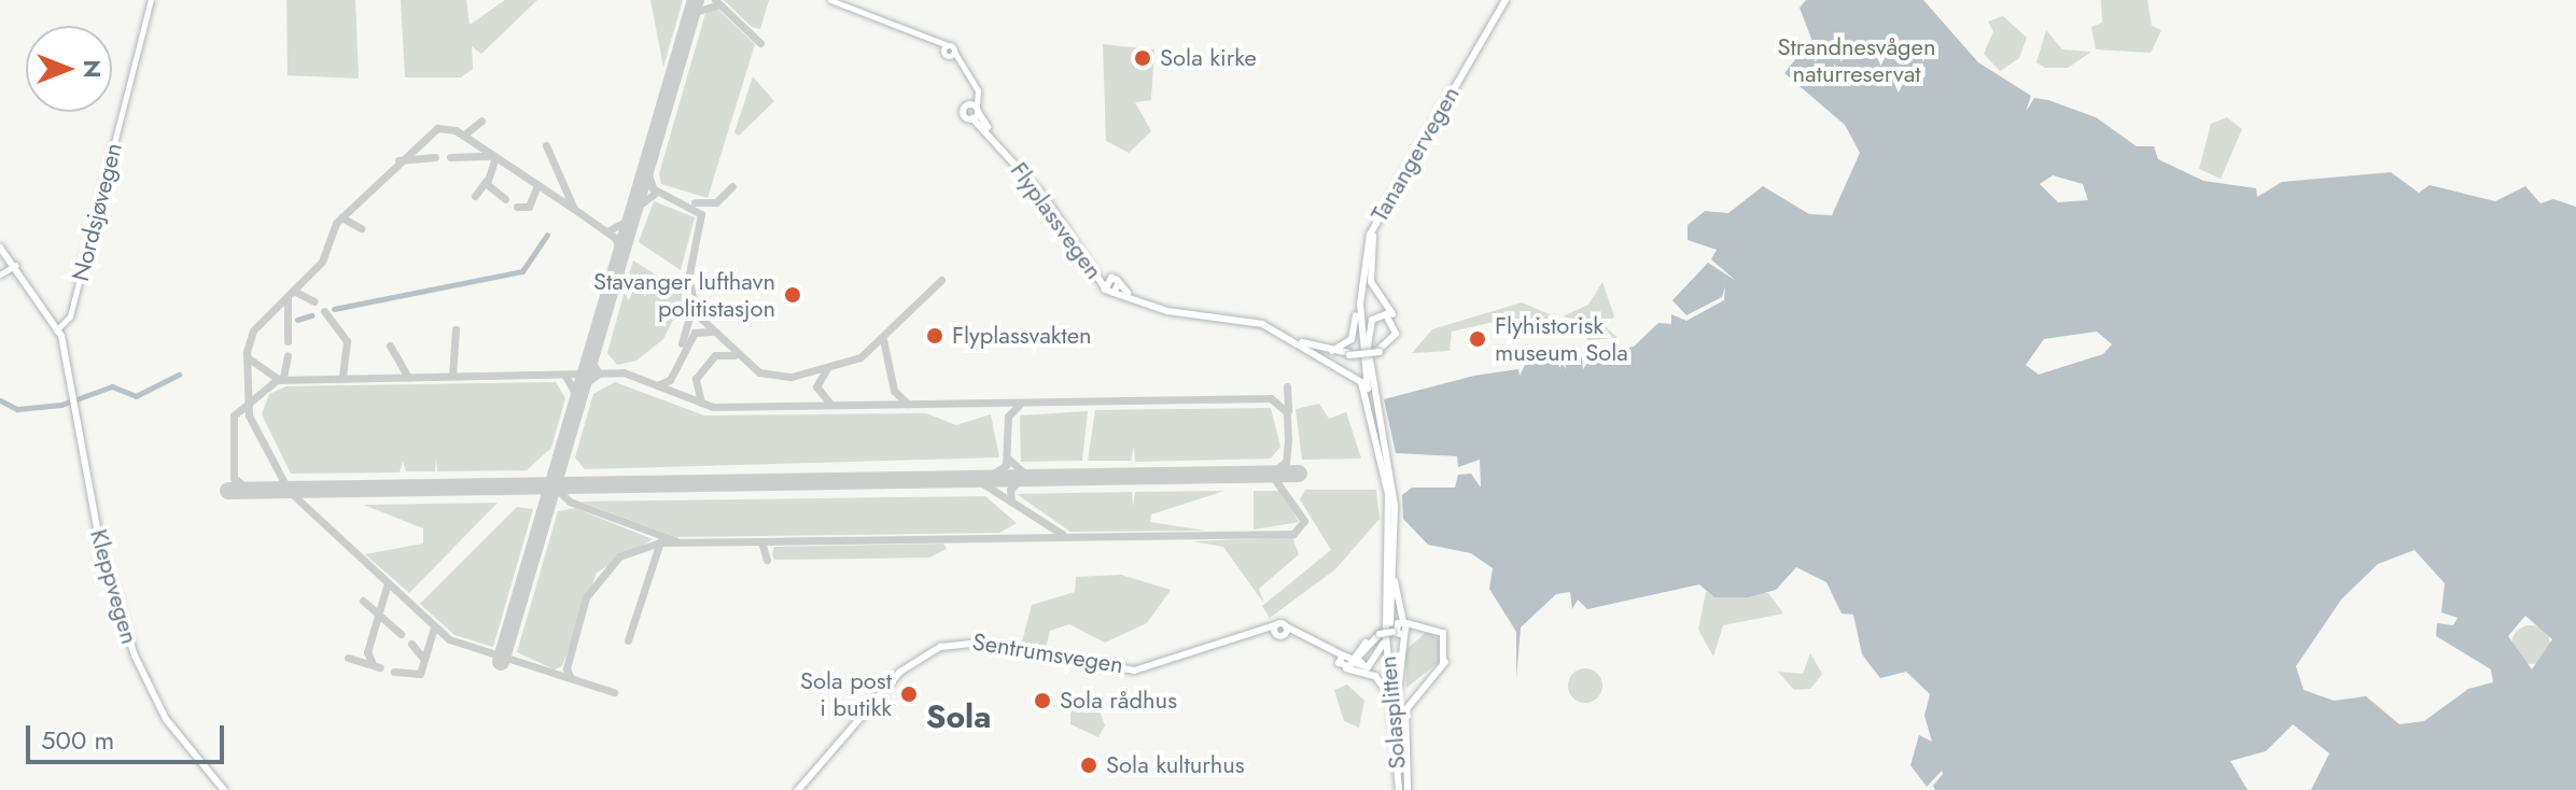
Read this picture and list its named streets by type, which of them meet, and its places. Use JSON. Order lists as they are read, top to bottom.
{
  "streets": {
    "main road": [
      "Tanangervegen",
      "Nordsjøvegen",
      "Flyplassvegen",
      "Kleppvegen",
      "Sentrumsvegen",
      "Solasplitten"
    ]
  },
  "crossings": [
    ["Tanangervegen", "Flyplassvegen"],
    ["Nordsjøvegen", "Kleppvegen"]
  ],
  "districts": ["Sola"],
  "parks": ["Strandnesvågen naturreservat"],
  "places": [
    "Sola kirke",
    "Stavanger lufthavn politistasjon",
    "Flyplassvakten",
    "Flyhistorisk museum Sola",
    "Sola post i butikk",
    "Sola rådhus",
    "Sola kulturhus"
  ],
  "scale_bar": "500 m",
  "north": "right"
}
